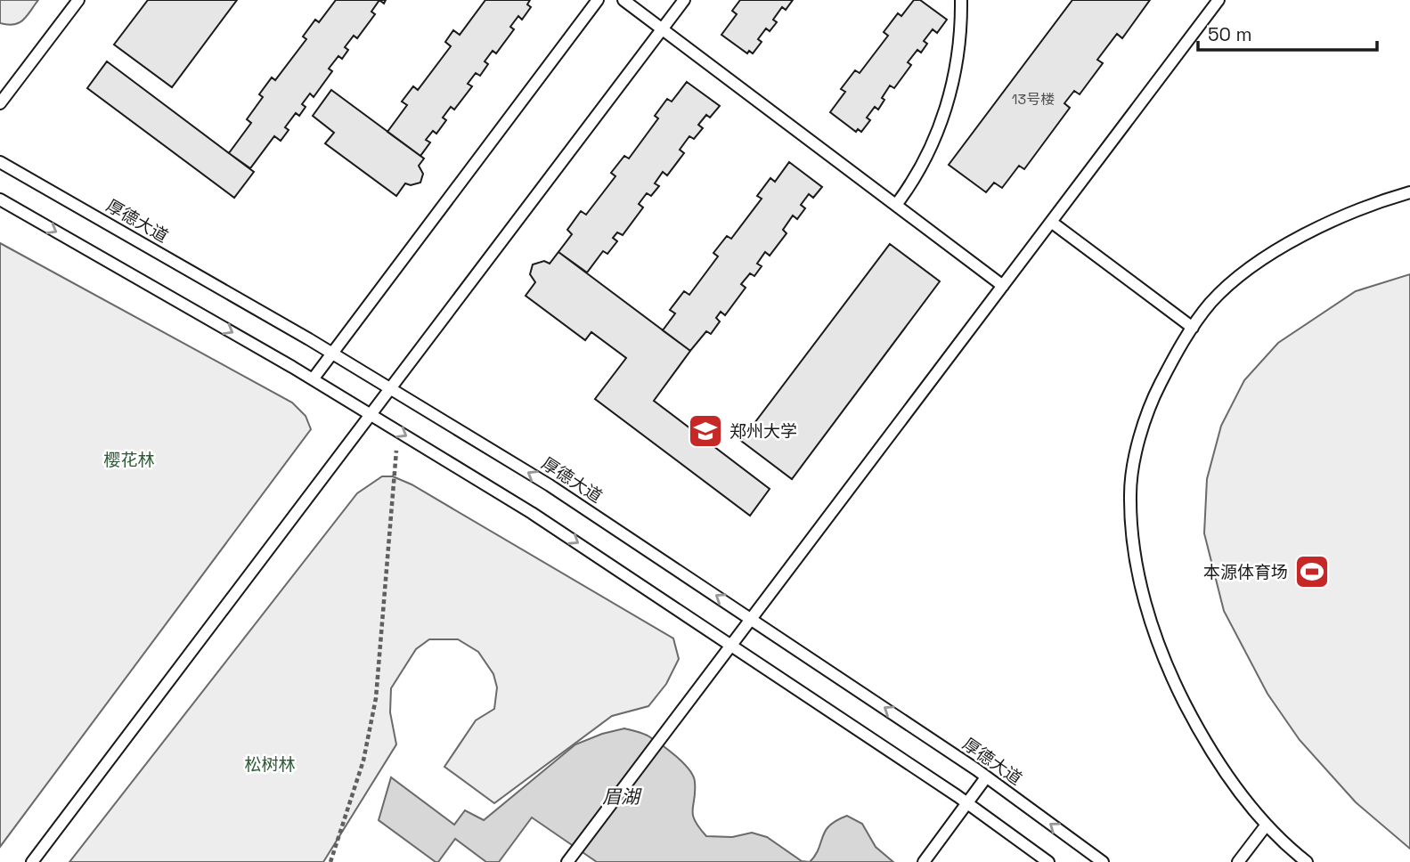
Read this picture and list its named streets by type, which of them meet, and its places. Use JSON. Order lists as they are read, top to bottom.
{
  "streets": {
    "lane": ["厚德大道"]
  },
  "water": ["眉湖"],
  "parks": ["樱花林", "松树林"],
  "places": {
    "school or university": ["郑州大学"],
    "sports": ["本源体育场"]
  },
  "house_numbers": ["13号楼"],
  "scale_bar": "50 m"
}
